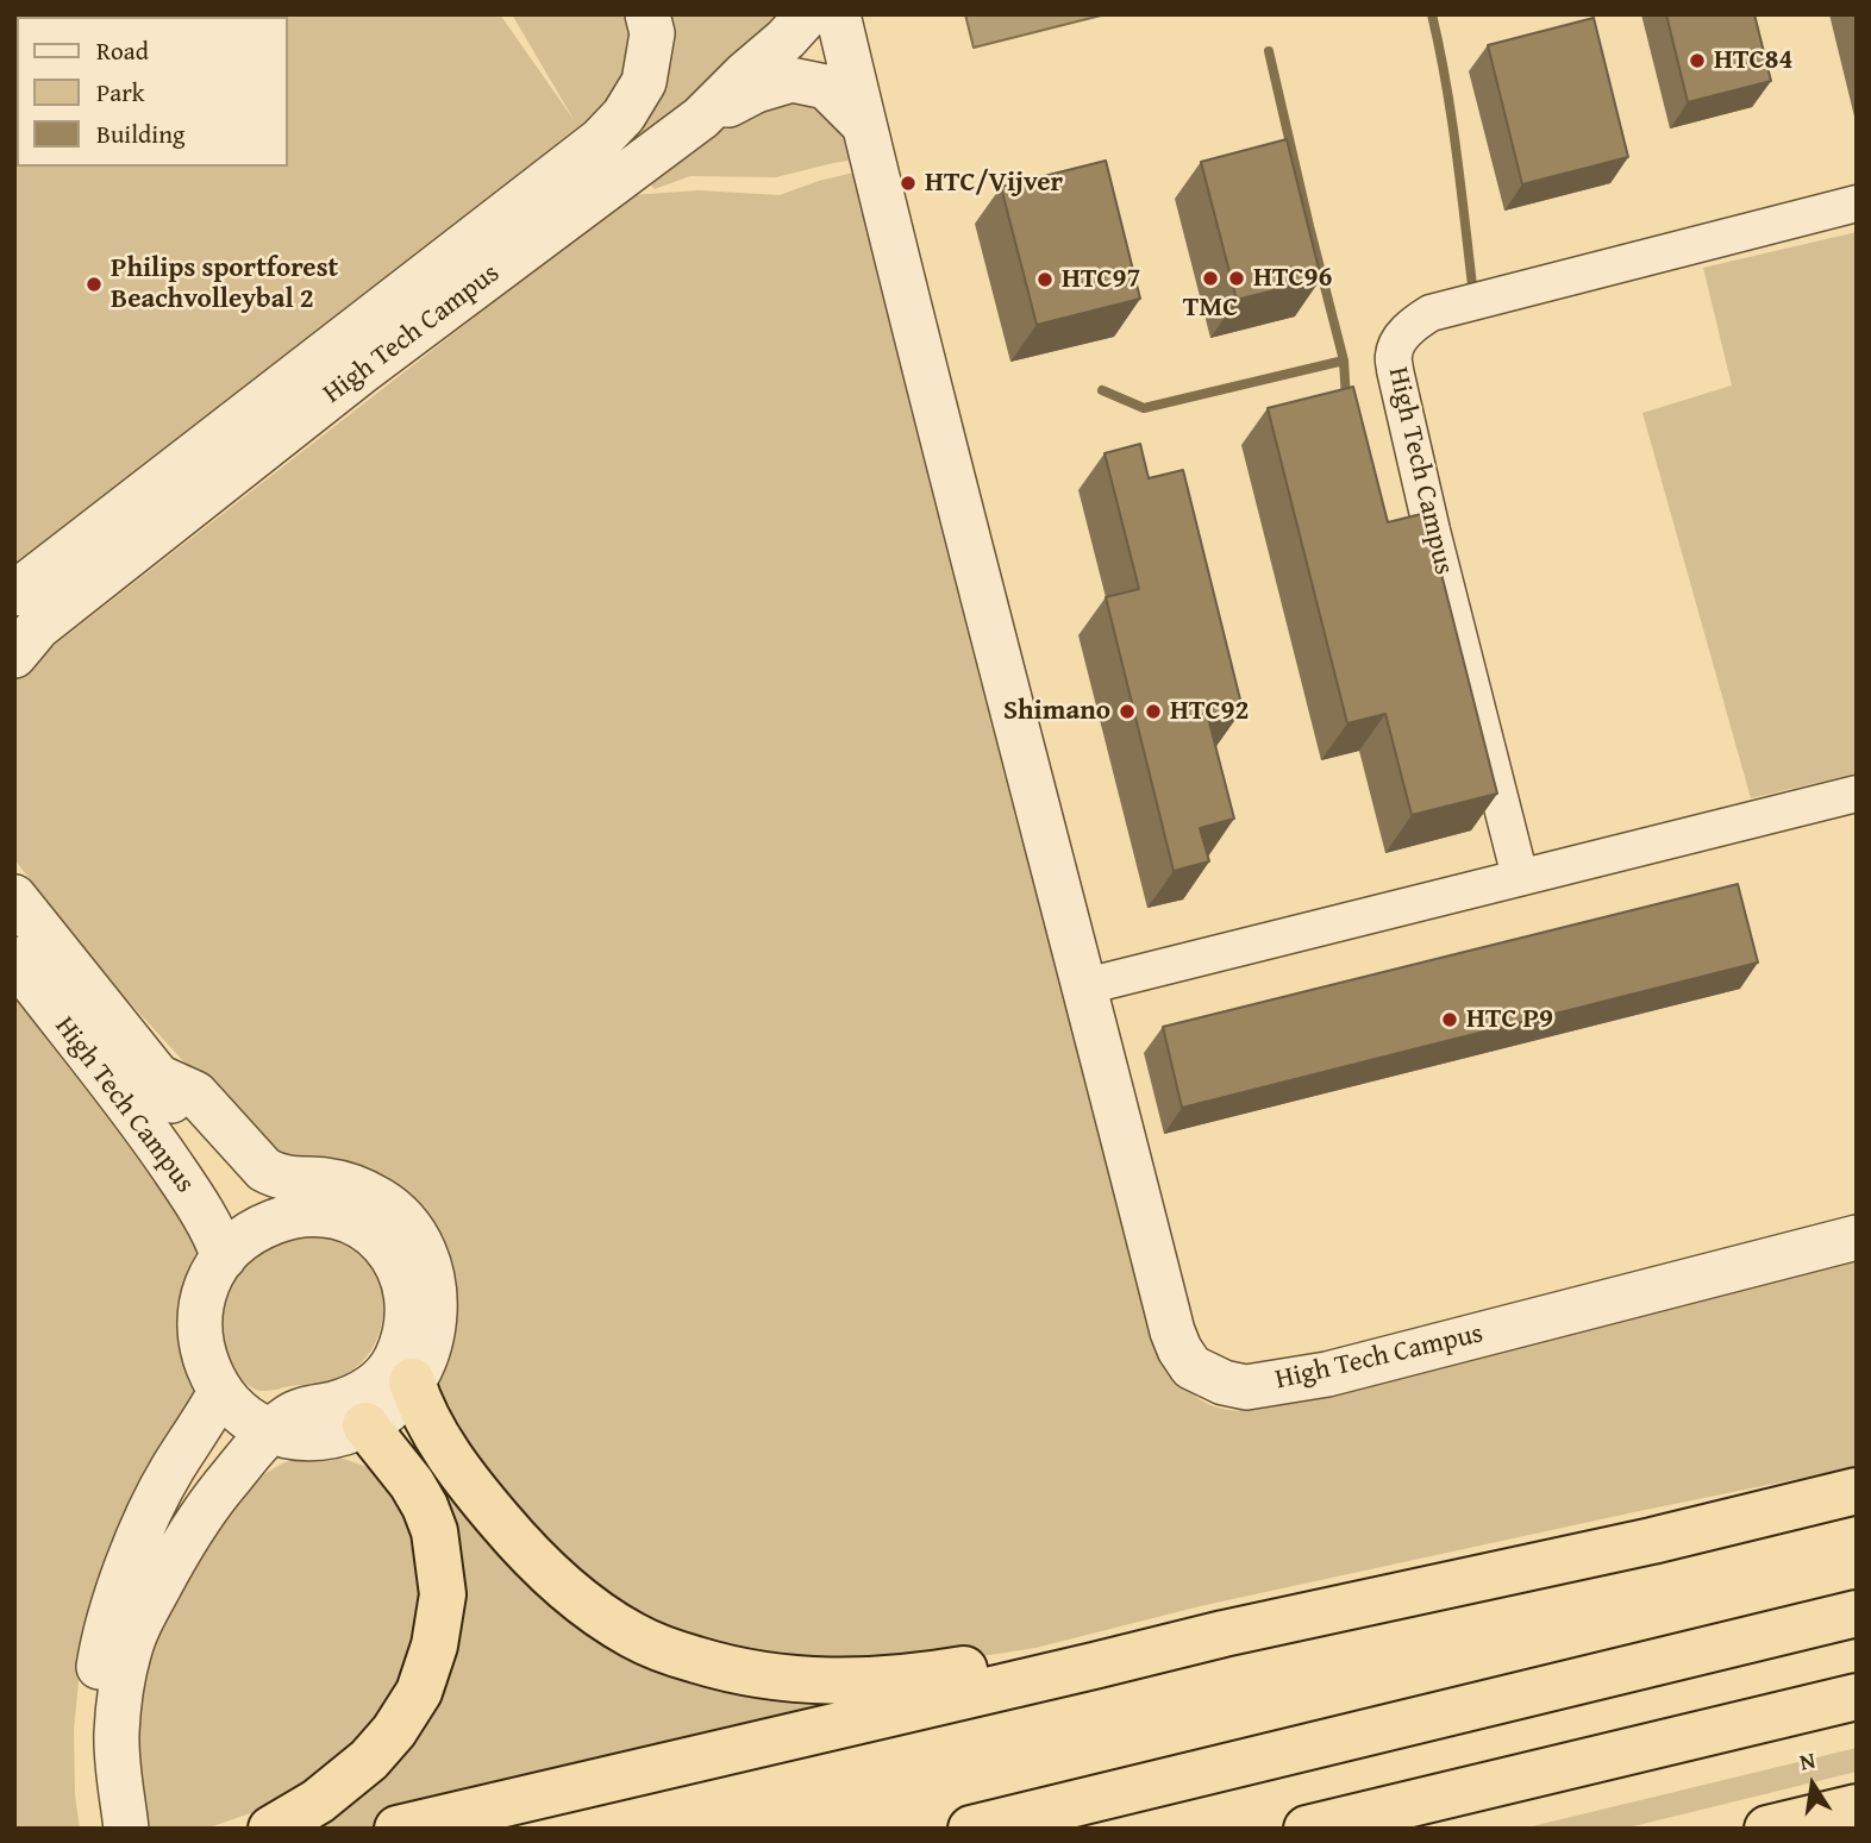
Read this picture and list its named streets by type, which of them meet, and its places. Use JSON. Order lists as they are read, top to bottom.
{
  "streets": {
    "street": ["High Tech Campus"]
  },
  "places": [
    "HTC84",
    "HTC/Vijver",
    "TMC",
    "HTC96",
    "HTC97",
    "Philips sportforest Beachvolleybal 2",
    "Shimano",
    "HTC92",
    "HTC P9"
  ],
  "legend": ["Road", "Park", "Building"],
  "north": "top"
}
